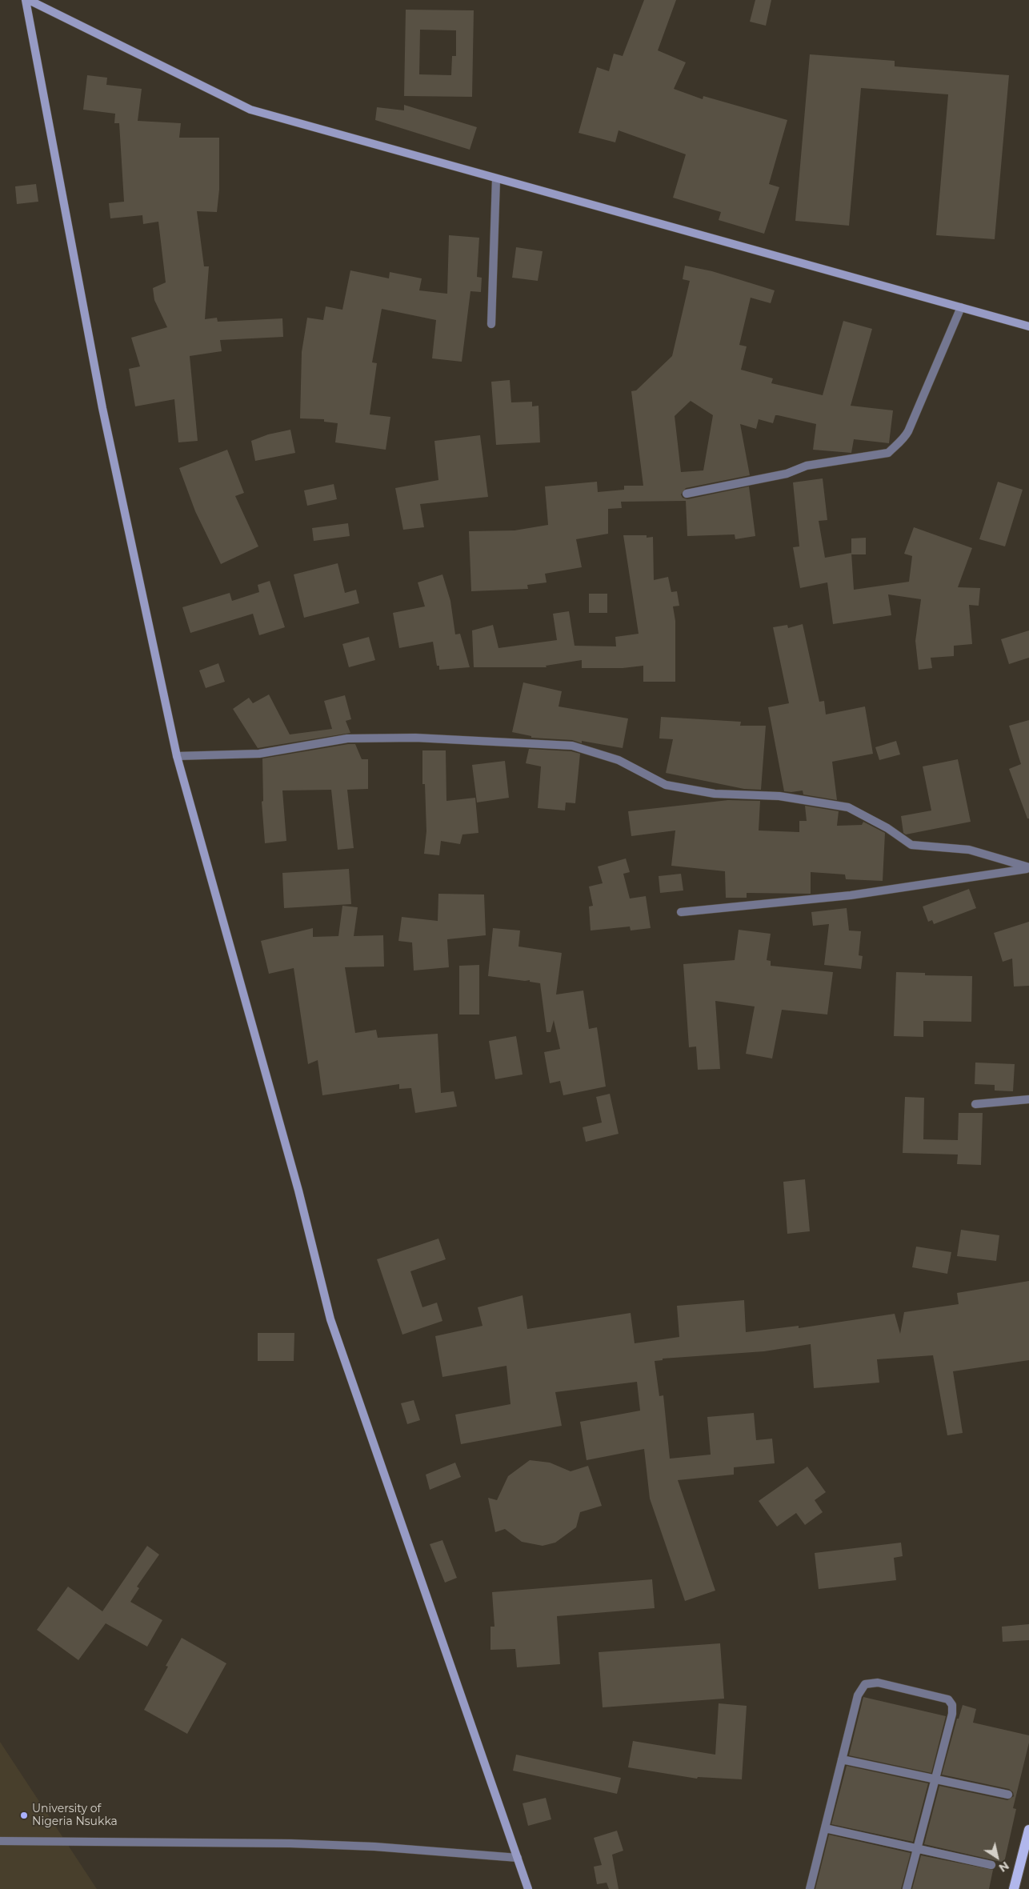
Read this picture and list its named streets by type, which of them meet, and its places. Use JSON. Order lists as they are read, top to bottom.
{
  "places": ["University of Nigeria Nsukka"],
  "north": "bottom right"
}
